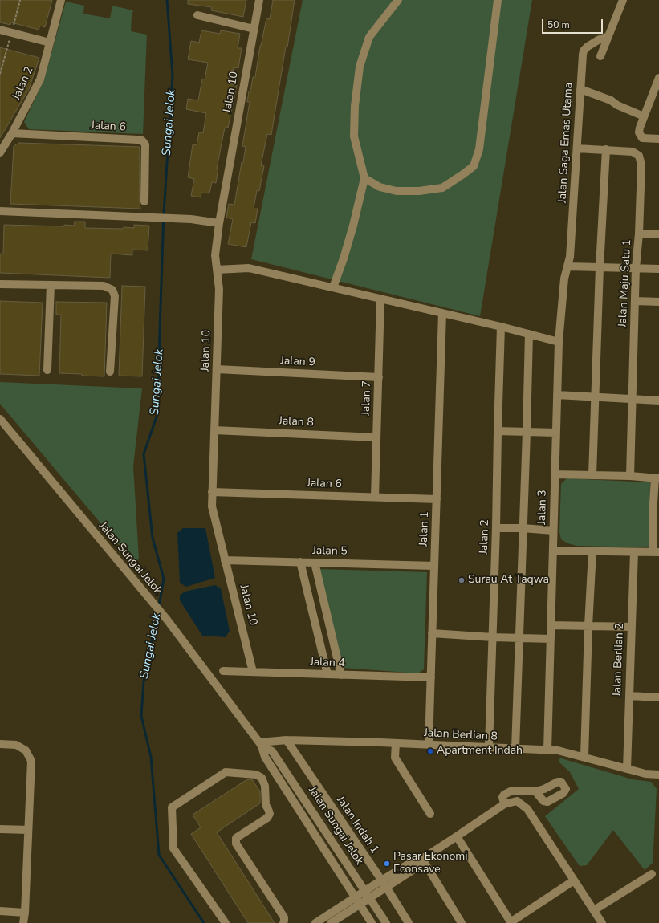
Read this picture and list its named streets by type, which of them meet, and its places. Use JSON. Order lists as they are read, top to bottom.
{
  "streets": {
    "street": [
      "Jalan 2",
      "Jalan 10",
      "Jalan 6",
      "Jalan Saga Emas Utama",
      "Jalan Maju Satu 1",
      "Jalan 9",
      "Jalan 7",
      "Jalan 8",
      "Jalan 3",
      "Jalan 1",
      "Jalan 5",
      "Jalan Sungai Jelok",
      "Jalan Berlian 2",
      "Jalan 4",
      "Jalan Berlian 8",
      "Jalan Indah 1"
    ]
  },
  "crossings": [
    ["Jalan 2", "Jalan 6"],
    ["Jalan 2", "Jalan Berlian 8"],
    ["Jalan 10", "Jalan 6"],
    ["Jalan 10", "Jalan 9"],
    ["Jalan 10", "Jalan 8"],
    ["Jalan 10", "Jalan 5"],
    ["Jalan 10", "Jalan 4"],
    ["Jalan 6", "Jalan 7"],
    ["Jalan 6", "Jalan 1"],
    ["Jalan Saga Emas Utama", "Jalan Maju Satu 1"],
    ["Jalan Saga Emas Utama", "Jalan 3"],
    ["Jalan 9", "Jalan 7"],
    ["Jalan 7", "Jalan 8"],
    ["Jalan 3", "Jalan Berlian 8"],
    ["Jalan 1", "Jalan 5"],
    ["Jalan 1", "Jalan 4"],
    ["Jalan 1", "Jalan Berlian 8"],
    ["Jalan Sungai Jelok", "Jalan Berlian 8"],
    ["Jalan Berlian 2", "Jalan Berlian 8"],
    ["Jalan Berlian 8", "Jalan Indah 1"]
  ],
  "water": ["Sungai Jelok"],
  "places": ["Surau At Taqwa", "Apartment Indah", "Pasar Ekonomi Econsave"],
  "scale_bar": "50 m"
}
